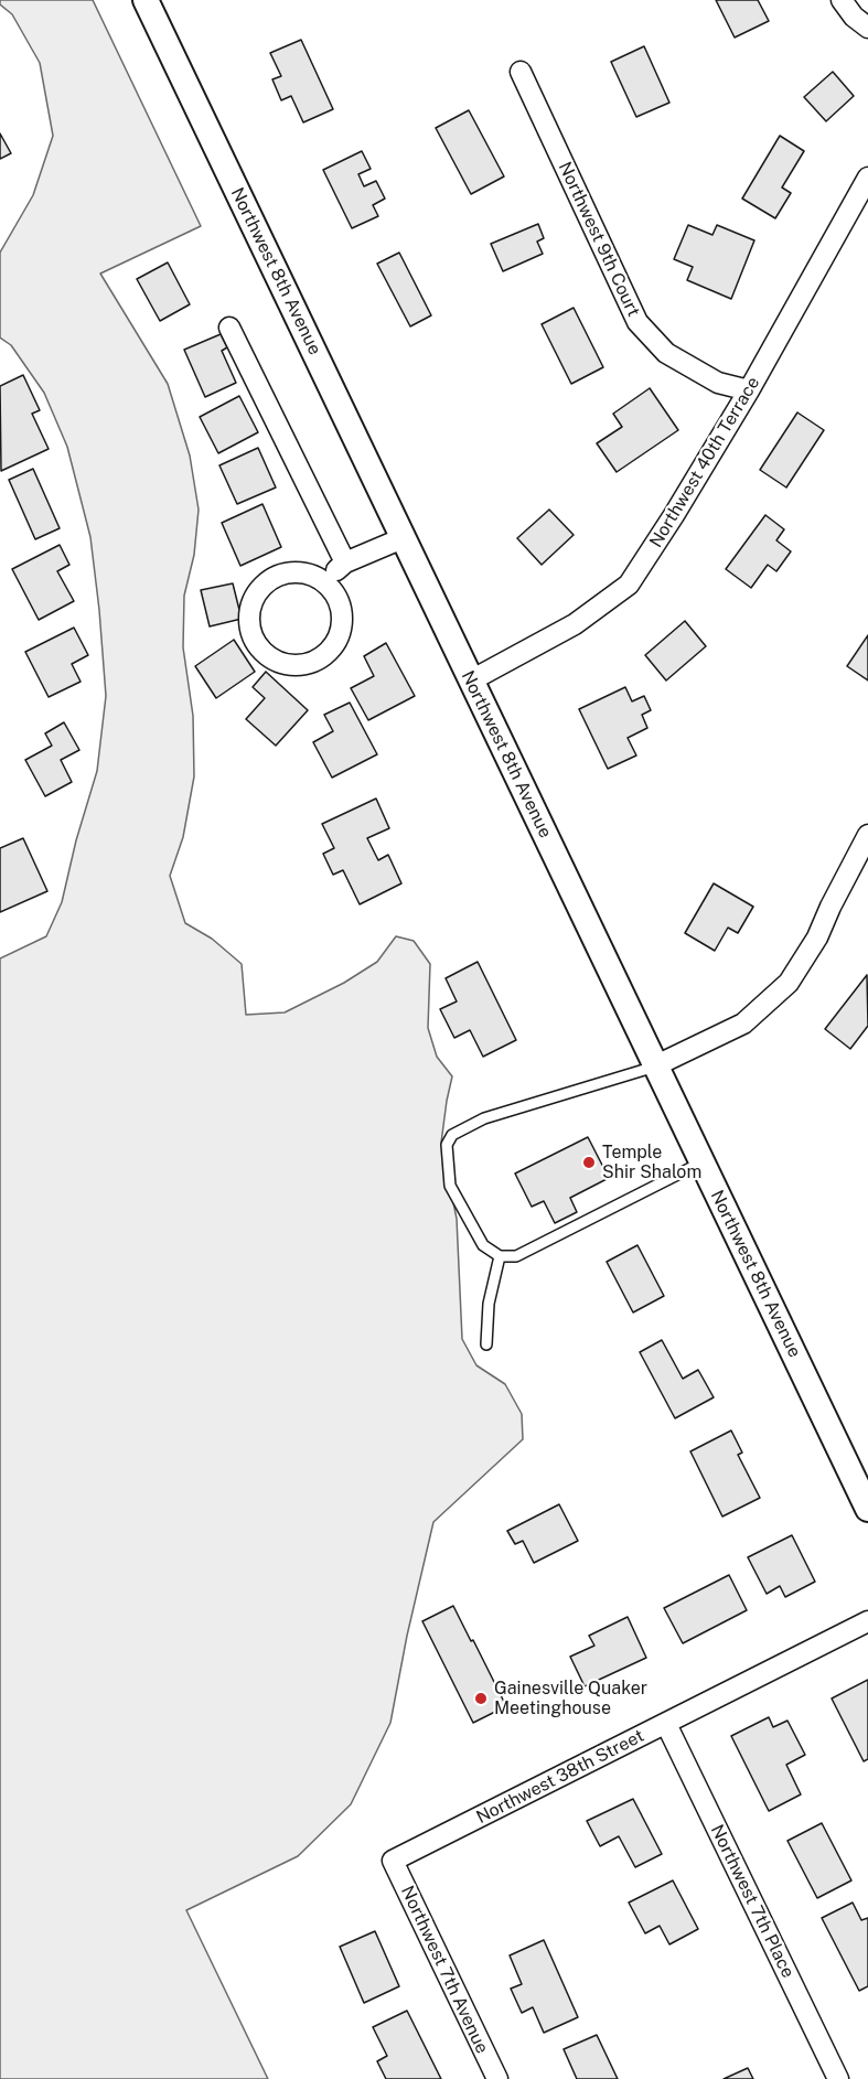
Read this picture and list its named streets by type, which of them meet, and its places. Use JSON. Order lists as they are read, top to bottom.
{
  "streets": {
    "street": [
      "Northwest 9th Court",
      "Northwest 8th Avenue",
      "Northwest 40th Terrace",
      "Northwest 38th Street",
      "Northwest 7th Place",
      "Northwest 7th Avenue"
    ]
  },
  "crossings": [
    ["Northwest 9th Court", "Northwest 40th Terrace"],
    ["Northwest 8th Avenue", "Northwest 40th Terrace"],
    ["Northwest 38th Street", "Northwest 7th Place"],
    ["Northwest 38th Street", "Northwest 7th Avenue"]
  ],
  "places": ["Temple Shir Shalom", "Gainesville Quaker Meetinghouse"]
}
